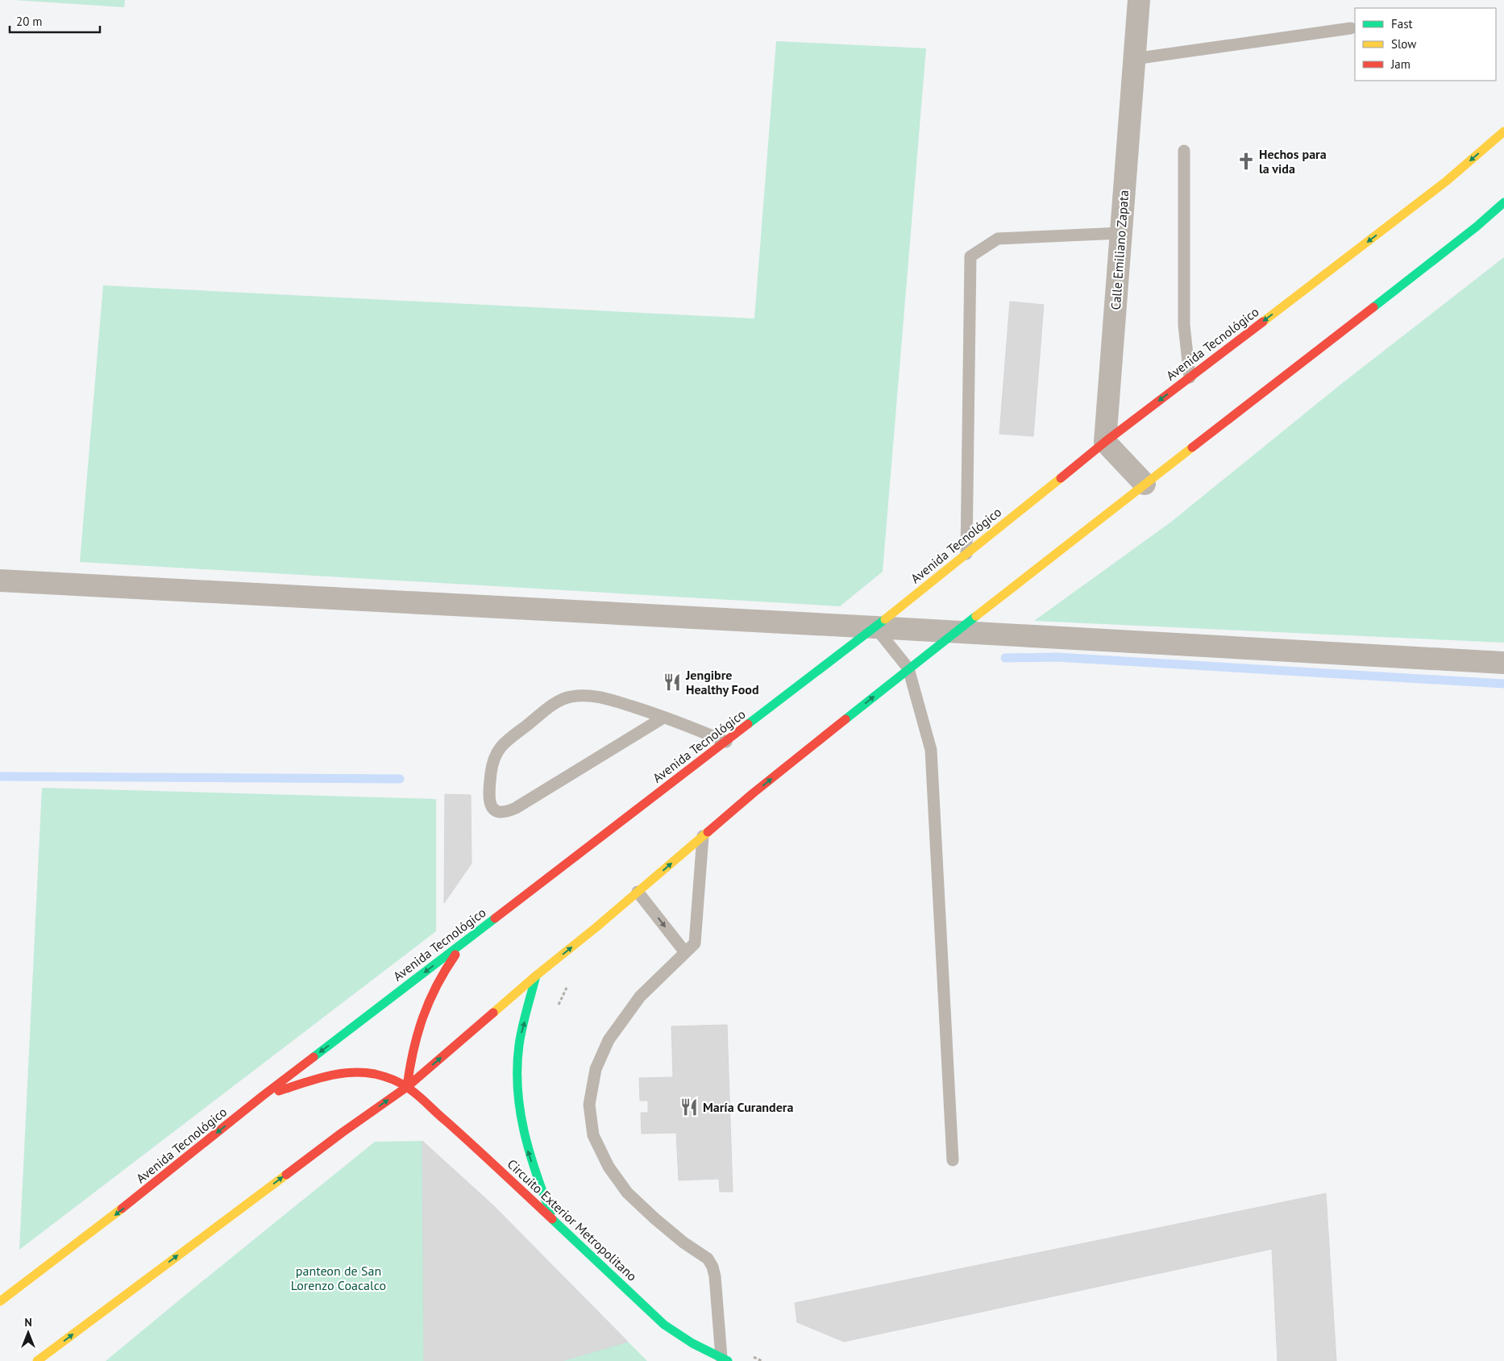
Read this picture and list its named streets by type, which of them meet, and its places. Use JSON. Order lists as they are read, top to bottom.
{
  "streets": {
    "main road": ["Avenida Tecnológico", "Circuito Exterior Metropolitano"],
    "street": ["Calle Emiliano Zapata"]
  },
  "crossings": [
    ["Calle Emiliano Zapata", "Avenida Tecnológico"],
    ["Avenida Tecnológico", "Circuito Exterior Metropolitano"]
  ],
  "parks": ["panteon de San Lorenzo Coacalco"],
  "places": {
    "church": ["Hechos para la vida"],
    "restaurant": ["Jengibre Healthy Food", "María Curandera"]
  },
  "legend": ["Fast", "Slow", "Jam"],
  "scale_bar": "20 m",
  "north": "top"
}
